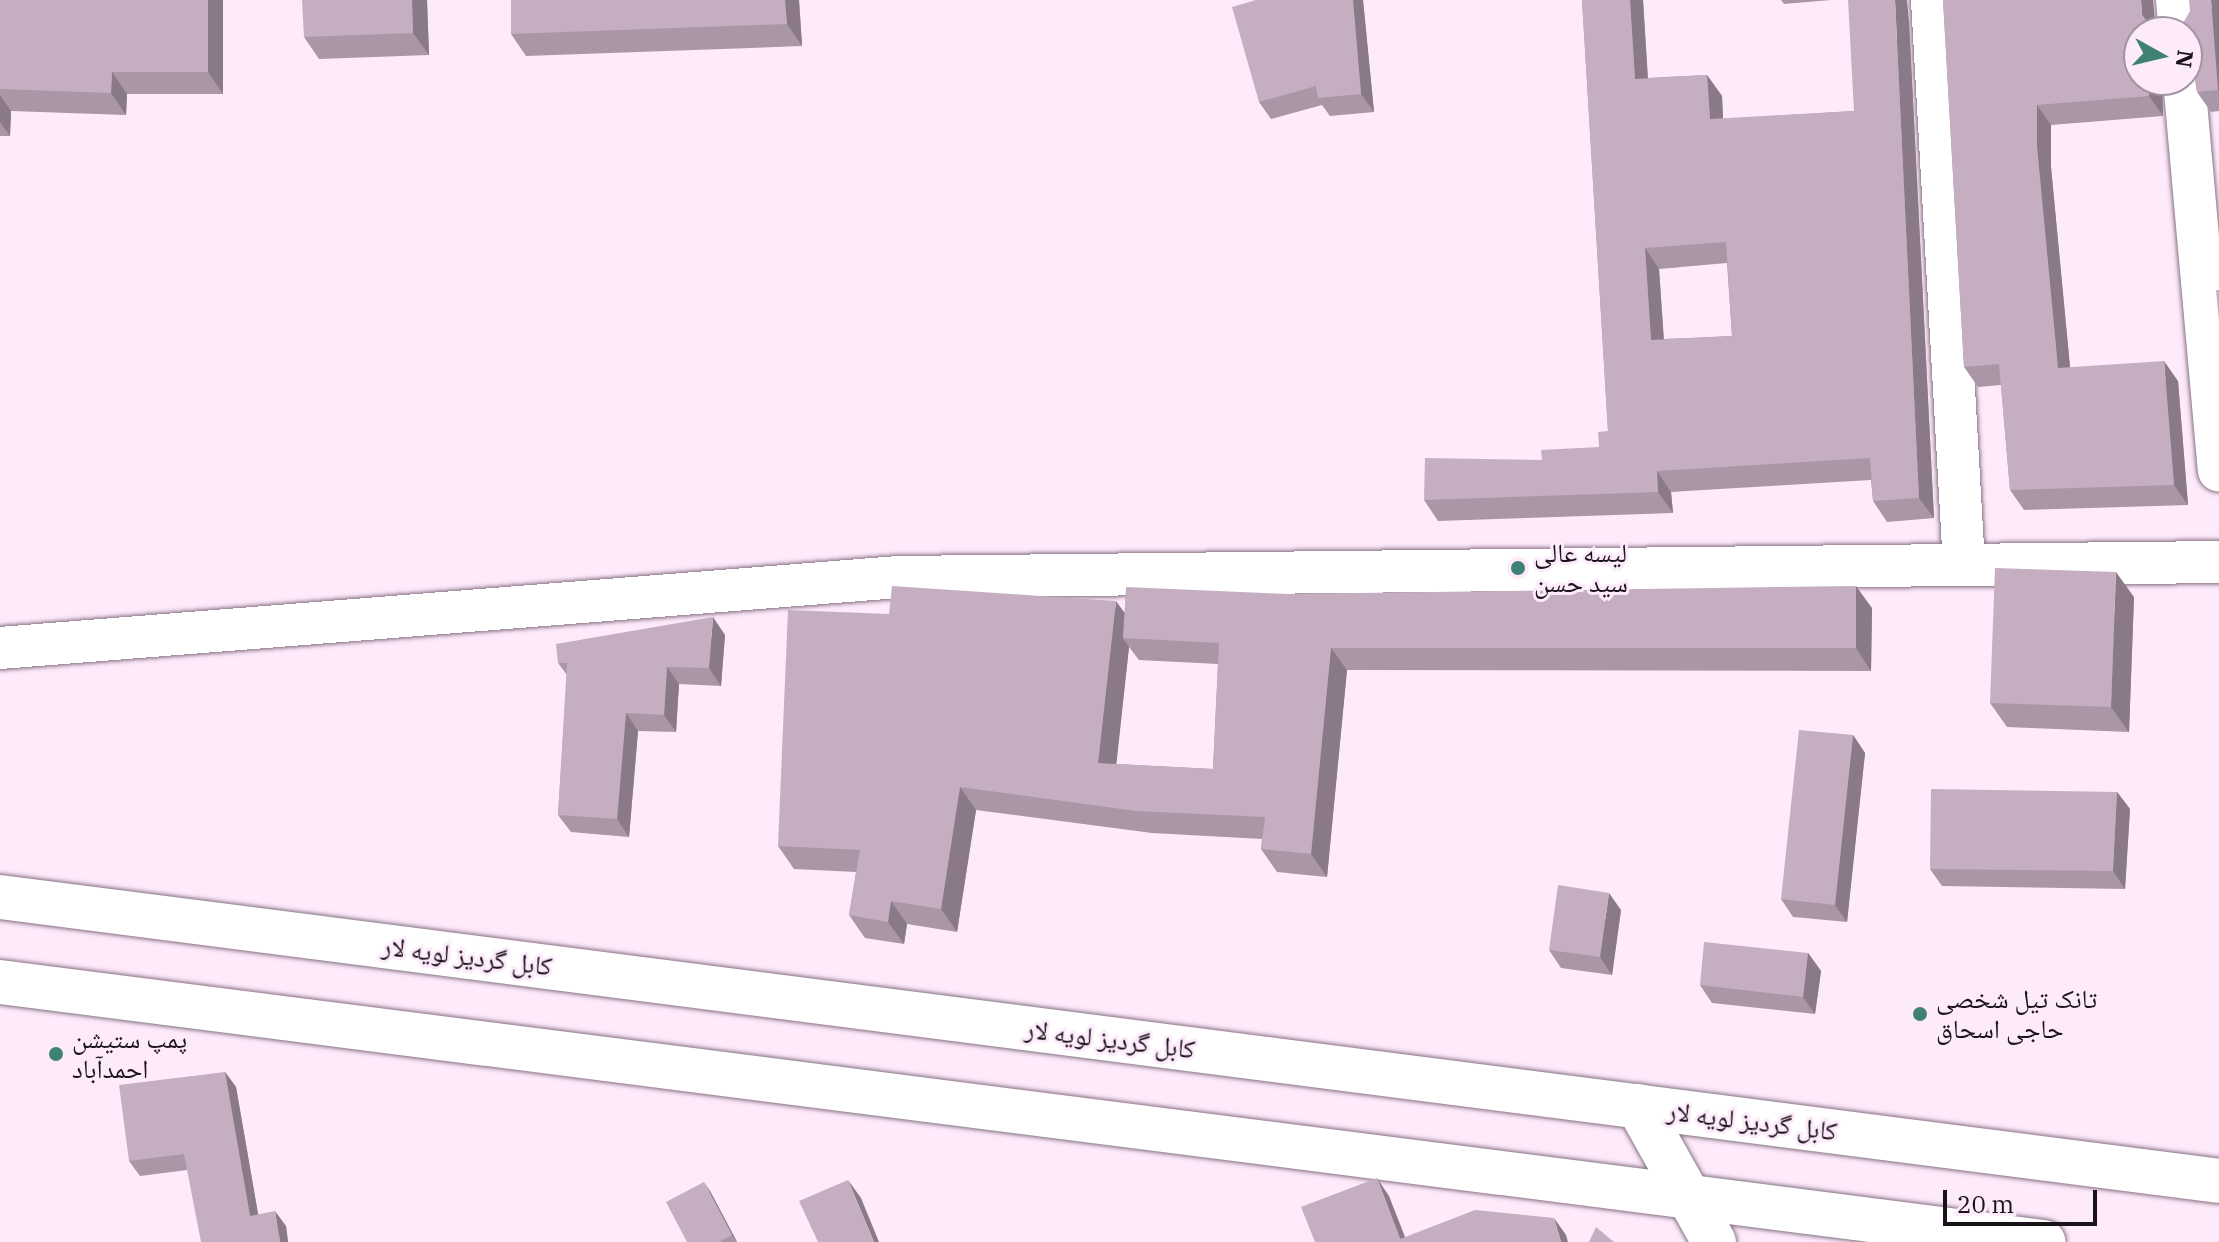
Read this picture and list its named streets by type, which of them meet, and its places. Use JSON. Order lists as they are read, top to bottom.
{
  "streets": {
    "main road": ["کابل گردیز لویه لار"]
  },
  "places": ["لیسه عالی سید حسن", "تانک تیل شخصی حاجی اسحاق", "پمپ ستیشن احمدآباد"],
  "scale_bar": "20 m",
  "north": "right"
}
